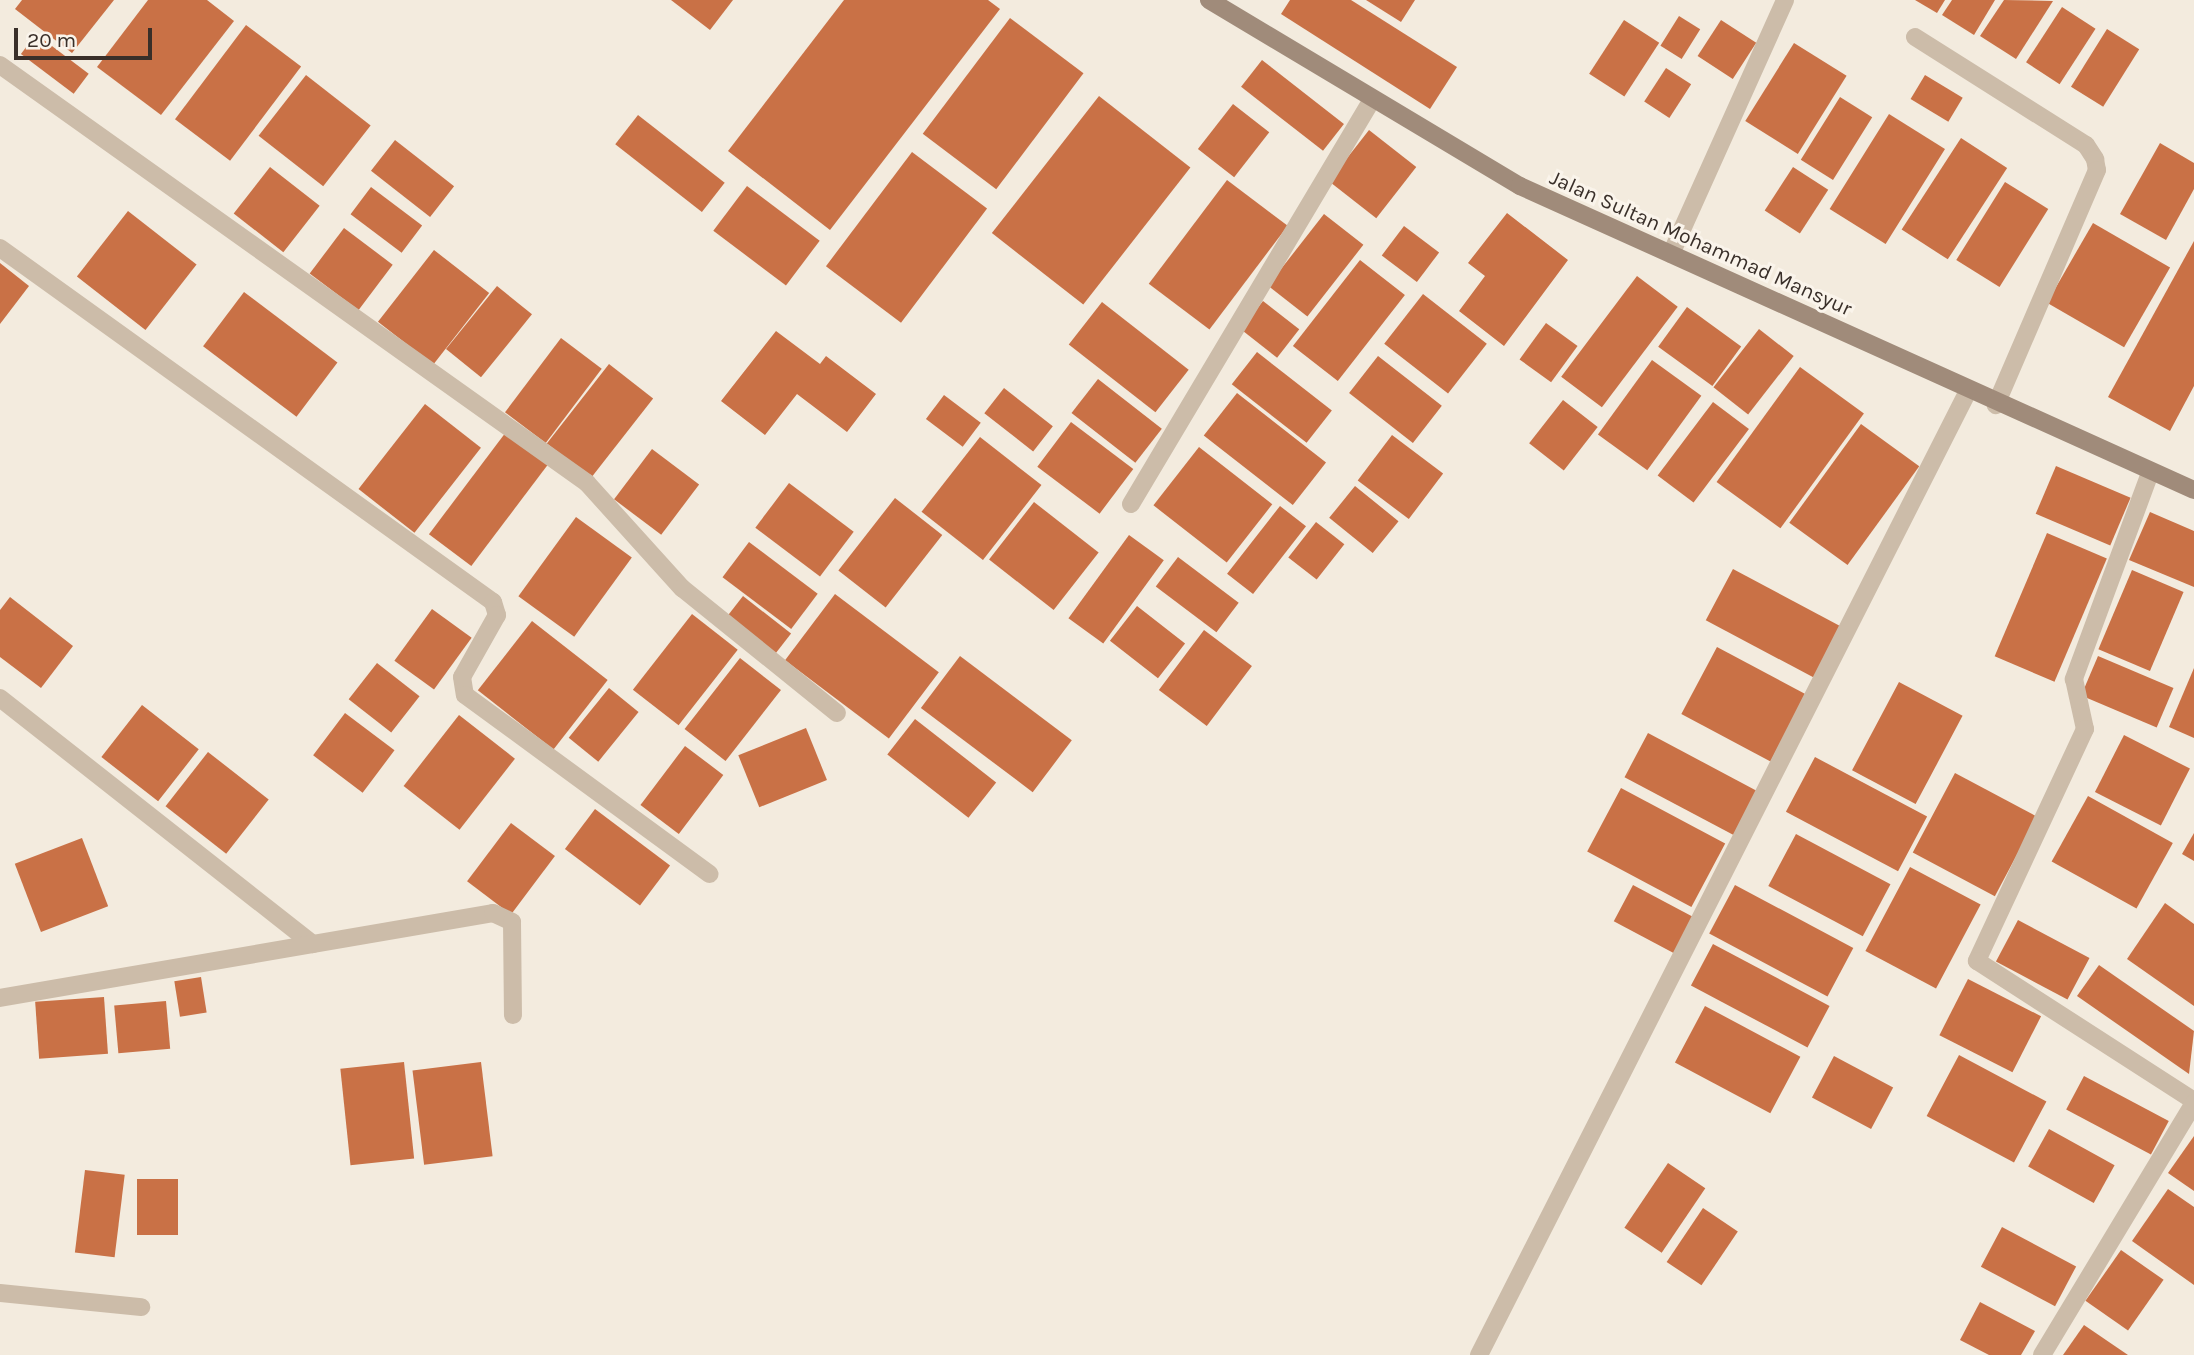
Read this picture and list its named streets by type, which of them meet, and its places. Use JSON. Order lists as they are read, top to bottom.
{
  "streets": {
    "street": ["Jalan Sultan Mohammad Mansyur"]
  },
  "scale_bar": "20 m"
}
